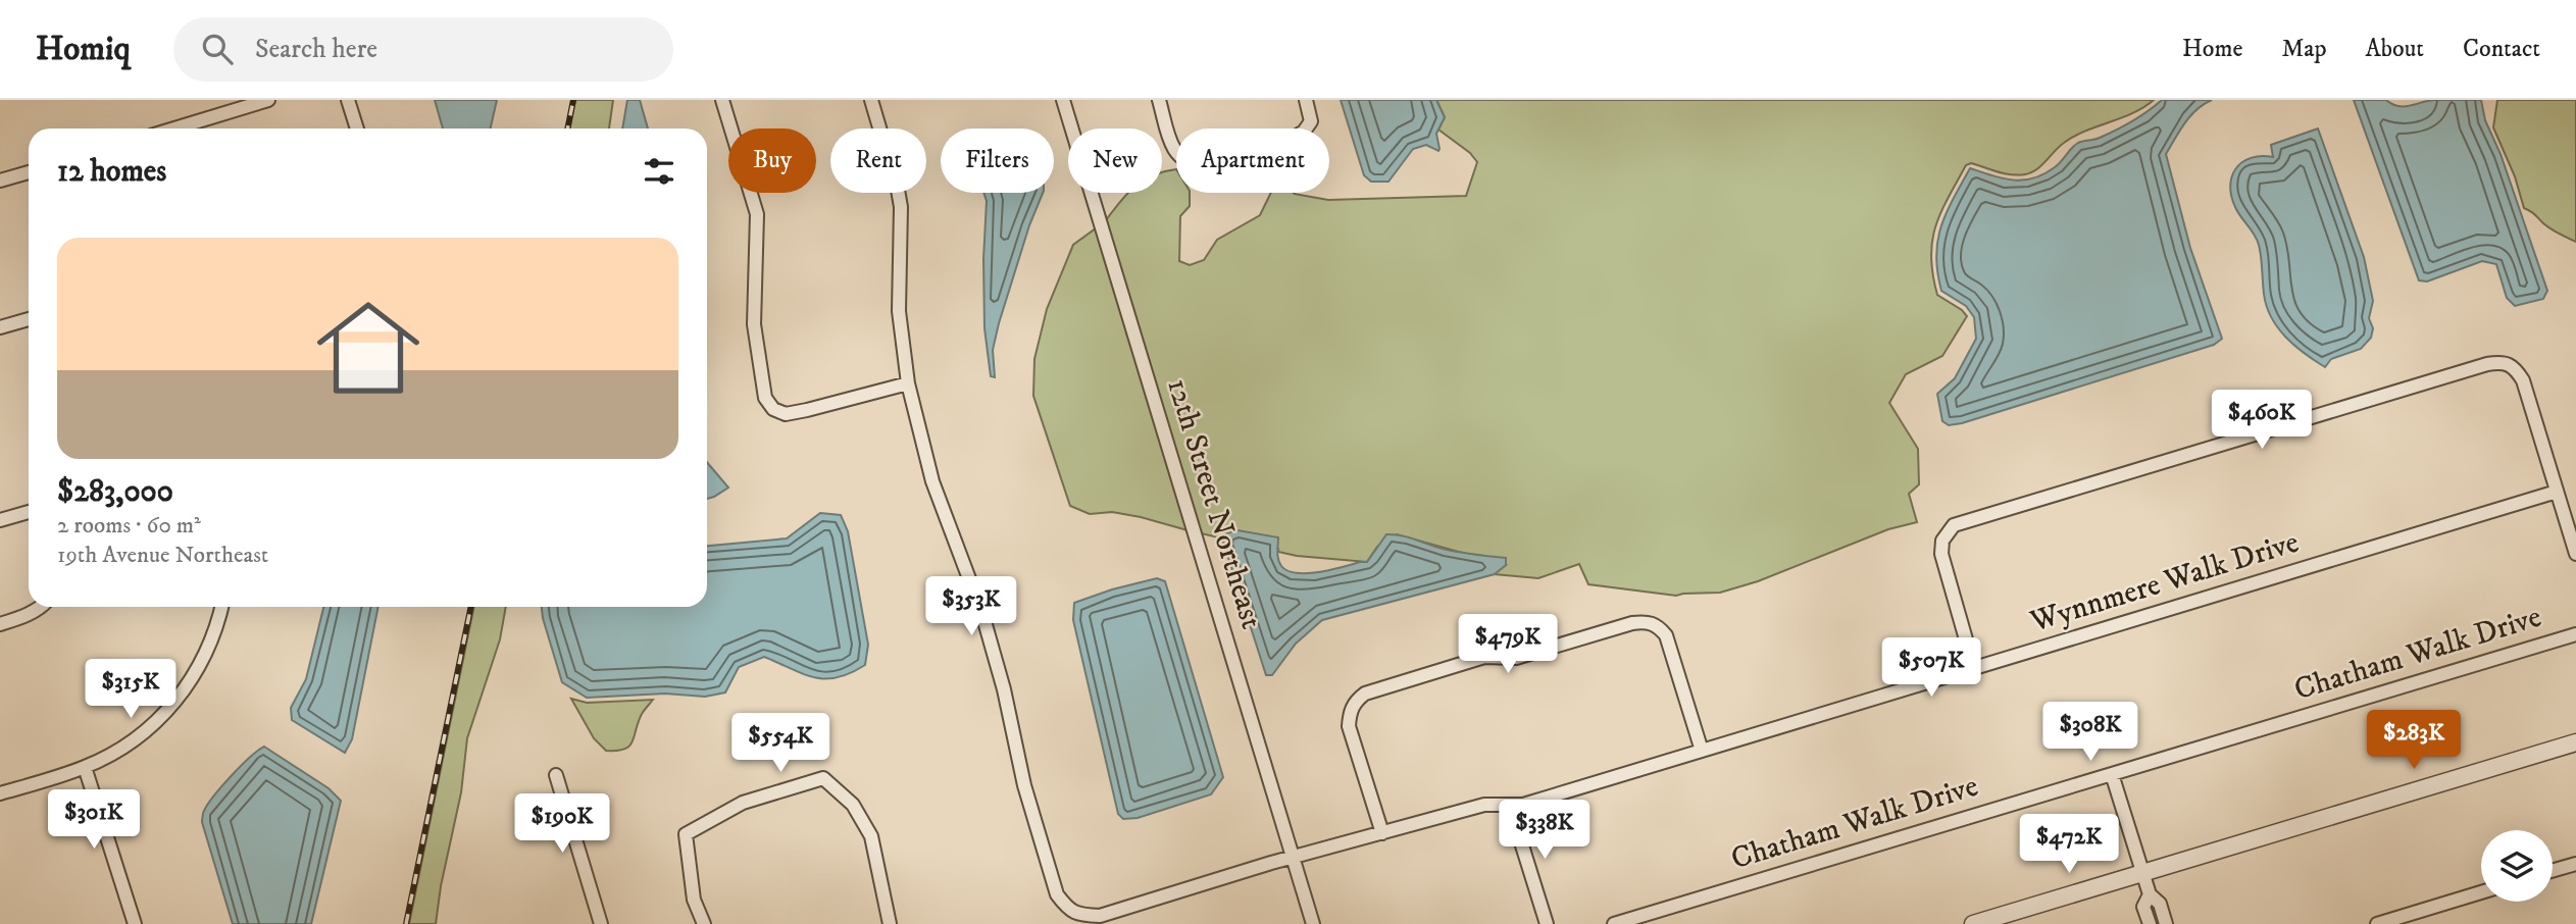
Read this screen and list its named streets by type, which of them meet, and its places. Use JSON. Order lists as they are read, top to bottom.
{
  "streets": {
    "street": ["12th Street Northeast", "Wynnmere Walk Drive", "Chatham Walk Drive"]
  },
  "crossings": [
    ["12th Street Northeast", "Wynnmere Walk Drive"]
  ],
  "page": {
    "header": "Homiq",
    "search": "Search here",
    "nav": [
      "Home",
      "Map",
      "About",
      "Contact"
    ],
    "chip": [
      "Buy",
      "Rent",
      "Filters",
      "New",
      "Apartment"
    ],
    "heading": "12 homes",
    "list": [
      {
        "name": "$283,000",
        "note": "2 rooms · 60 m² · 19th Avenue Northeast"
      }
    ],
    "price": [
      "$460K",
      "$353K",
      "$479K",
      "$507K",
      "$315K",
      "$308K",
      "$283K",
      "$554K",
      "$301K",
      "$190K",
      "$338K",
      "$472K"
    ]
  }
}
